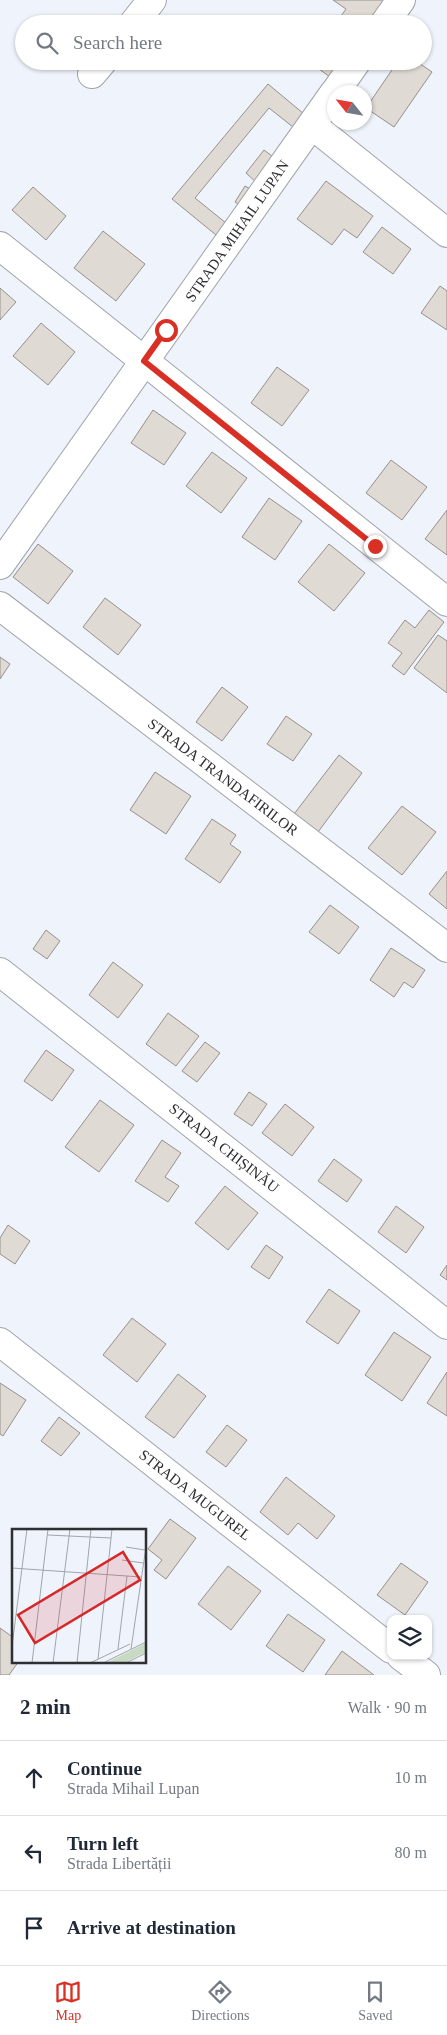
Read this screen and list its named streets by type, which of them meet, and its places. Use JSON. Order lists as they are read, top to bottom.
{
  "streets": {
    "street": [
      "STRADA MIHAIL LUPAN",
      "STRADA TRANDAFIRILOR",
      "STRADA CHIȘINĂU",
      "STRADA MUGUREL"
    ]
  },
  "north": "top left",
  "page": {
    "search": "Search here",
    "heading": ["2 min", "Walk · 90 m"],
    "list": [
      ["Continue", "Strada Mihail Lupan", "10 m"],
      ["Turn left", "Strada Libertății", "80 m"],
      "Arrive at destination"
    ],
    "nav": ["Map", "Directions", "Saved"]
  }
}
